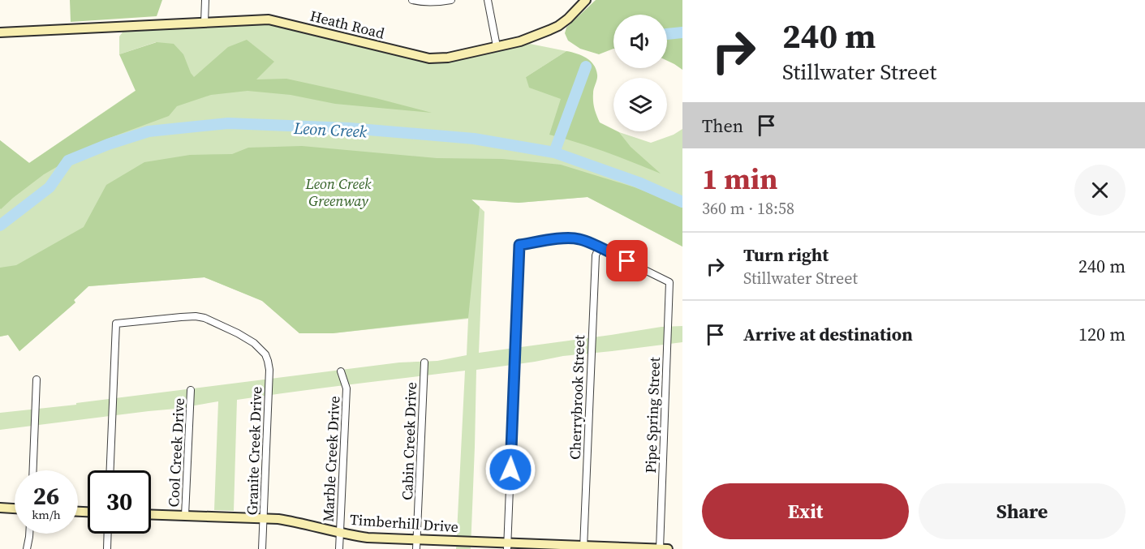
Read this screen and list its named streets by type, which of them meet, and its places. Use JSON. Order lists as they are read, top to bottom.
{
  "streets": {
    "street": [
      "Heath Road",
      "Cherrybrook Street",
      "Pipe Spring Street",
      "Cabin Creek Drive",
      "Granite Creek Drive",
      "Cool Creek Drive",
      "Marble Creek Drive",
      "Timberhill Drive"
    ]
  },
  "crossings": [
    ["Cherrybrook Street", "Pipe Spring Street"],
    ["Cherrybrook Street", "Timberhill Drive"],
    ["Pipe Spring Street", "Timberhill Drive"],
    ["Cabin Creek Drive", "Timberhill Drive"],
    ["Granite Creek Drive", "Timberhill Drive"],
    ["Cool Creek Drive", "Timberhill Drive"],
    ["Marble Creek Drive", "Timberhill Drive"]
  ],
  "water": ["Leon Creek"],
  "parks": ["Leon Creek Greenway"],
  "page": {
    "turn": ["240 m", "Stillwater Street"],
    "then": "Then",
    "heading": ["1 min", "360 m · 18:58"],
    "list": [
      {
        "name": "Turn right",
        "note": "Stillwater Street",
        "value": "240 m"
      },
      {
        "name": "Arrive at destination",
        "value": "120 m"
      }
    ],
    "speed": "26 km/h",
    "limit": "30",
    "buttons": ["Exit", "Share"]
  }
}
